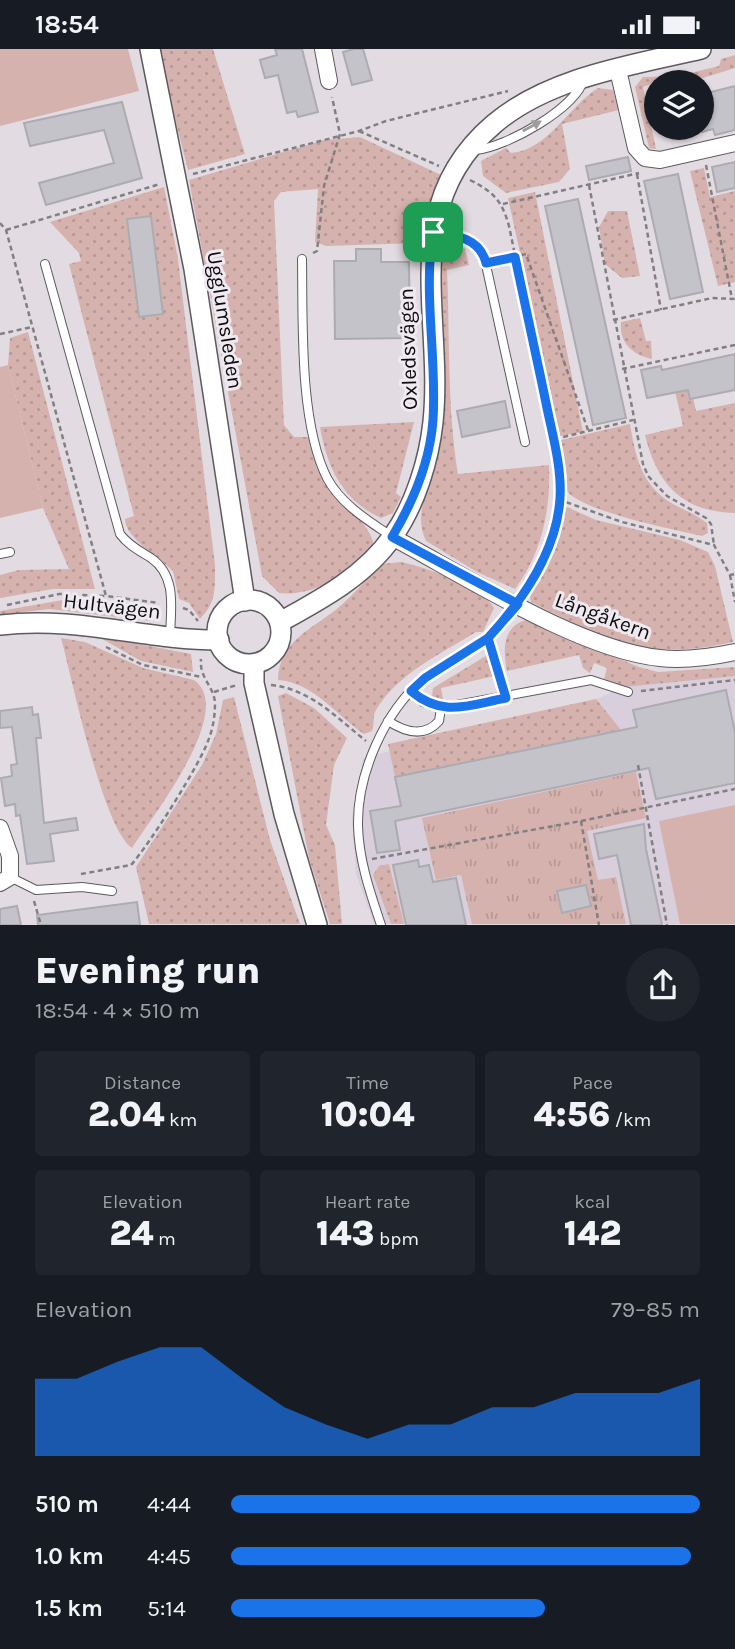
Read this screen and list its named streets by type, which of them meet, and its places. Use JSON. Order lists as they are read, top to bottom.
{
  "streets": {
    "street": [
      "Ugglumsleden",
      "Oxledsvägen",
      "Hultvägen",
      "Långåkern"
    ]
  },
  "crossings": [
    ["Ugglumsleden", "Oxledsvägen"],
    ["Ugglumsleden", "Hultvägen"],
    ["Oxledsvägen", "Hultvägen"],
    ["Oxledsvägen", "Långåkern"]
  ],
  "page": {
    "status": "18:54",
    "heading": ["Evening run", "18:54 · 4 × 510 m"],
    "stats": [
      ["Distance", "2.04 km"],
      ["Time", "10:04"],
      ["Pace", "4:56 /km"],
      ["Elevation", "24 m"],
      ["Heart rate", "143 bpm"],
      ["kcal", "142"]
    ],
    "chart": ["Elevation", "79–85 m"],
    "list": [
      {
        "name": "510 m",
        "note": "4:44"
      },
      {
        "name": "1.0 km",
        "note": "4:45"
      },
      {
        "name": "1.5 km",
        "note": "5:14"
      }
    ]
  }
}
